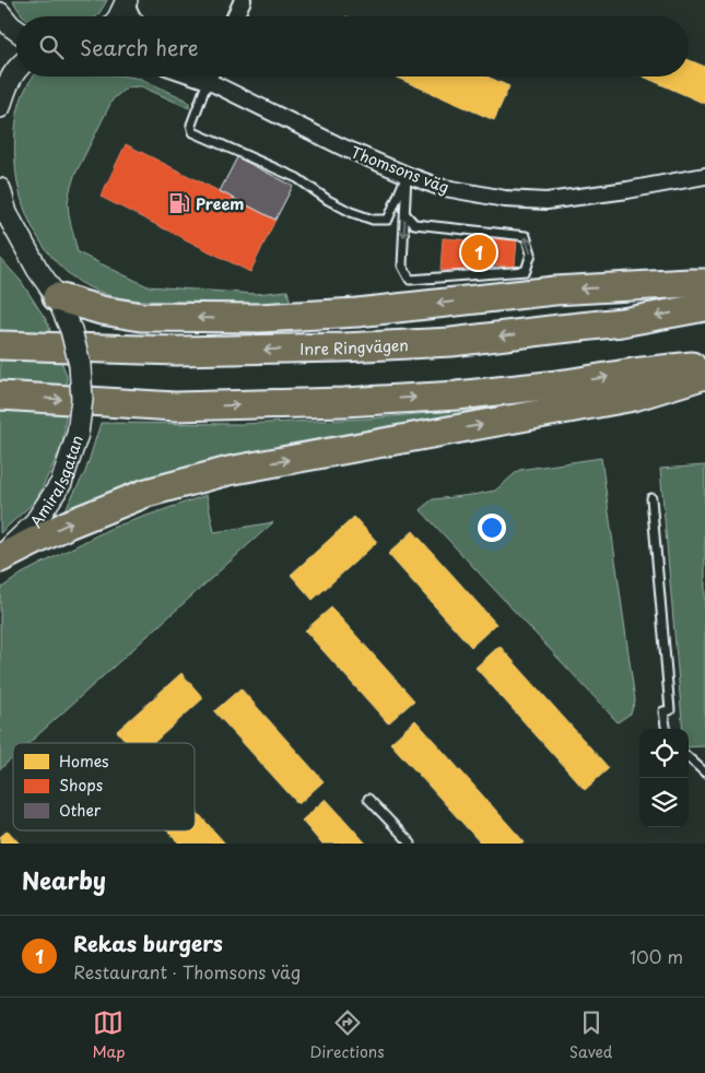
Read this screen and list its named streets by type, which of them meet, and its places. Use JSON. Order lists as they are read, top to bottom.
{
  "streets": {
    "highway": ["Inre Ringvägen"],
    "main road": ["Amiralsgatan"],
    "street": ["Thomsons väg"]
  },
  "places": {
    "fuel station": ["Preem"]
  },
  "legend": ["Homes", "Shops", "Other"],
  "page": {
    "search": "Search here",
    "pins": "1",
    "heading": "Nearby",
    "list": [
      {
        "mark": "1",
        "name": "Rekas burgers",
        "note": "Restaurant · Thomsons väg",
        "value": "100 m"
      }
    ],
    "nav": ["Map", "Directions", "Saved"]
  }
}
